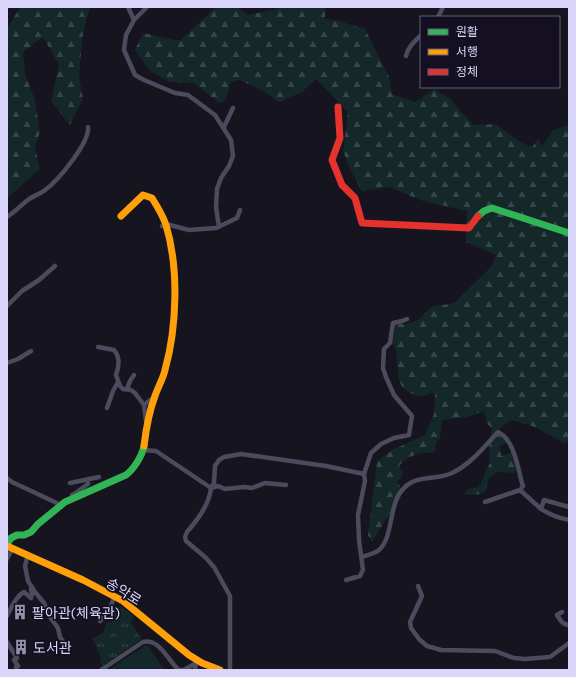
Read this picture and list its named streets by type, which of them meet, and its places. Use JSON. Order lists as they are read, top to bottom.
{
  "streets": {
    "street": ["송악로"]
  },
  "places": {
    "building": ["팔아관(체육관)", "도서관"]
  },
  "legend": ["원활", "서행", "정체"]
}
